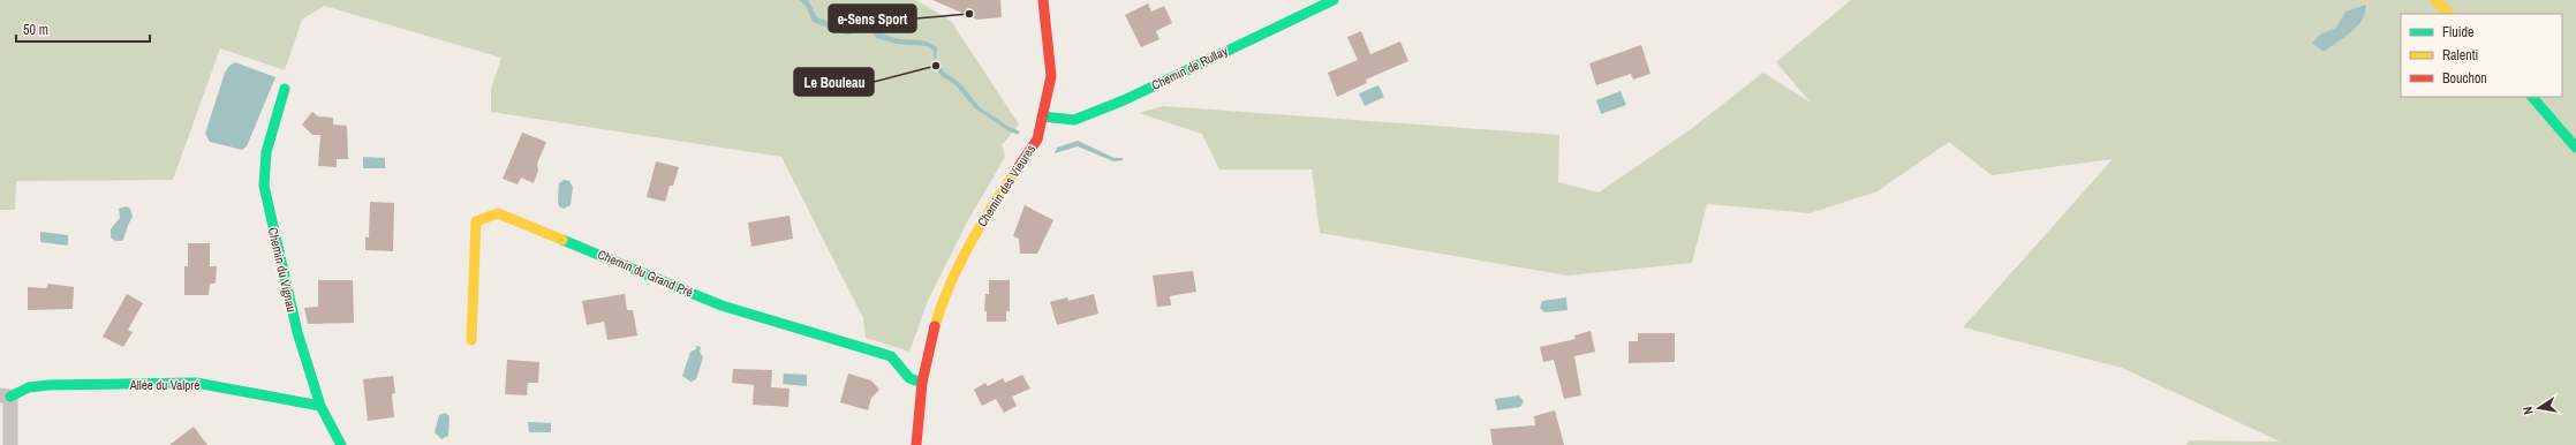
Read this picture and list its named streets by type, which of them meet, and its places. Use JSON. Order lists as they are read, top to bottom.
{
  "streets": {
    "street": [
      "Chemin de Rullay",
      "Chemin des Vieures",
      "Chemin du Vignau",
      "Chemin du Grand Pré",
      "Allée du Valpré"
    ]
  },
  "crossings": [
    ["Chemin de Rullay", "Chemin des Vieures"],
    ["Chemin des Vieures", "Chemin du Grand Pré"],
    ["Chemin du Vignau", "Allée du Valpré"]
  ],
  "places": ["e-Sens Sport", "Le Bouleau"],
  "legend": ["Fluide", "Ralenti", "Bouchon"],
  "scale_bar": "50 m",
  "north": "left"
}
